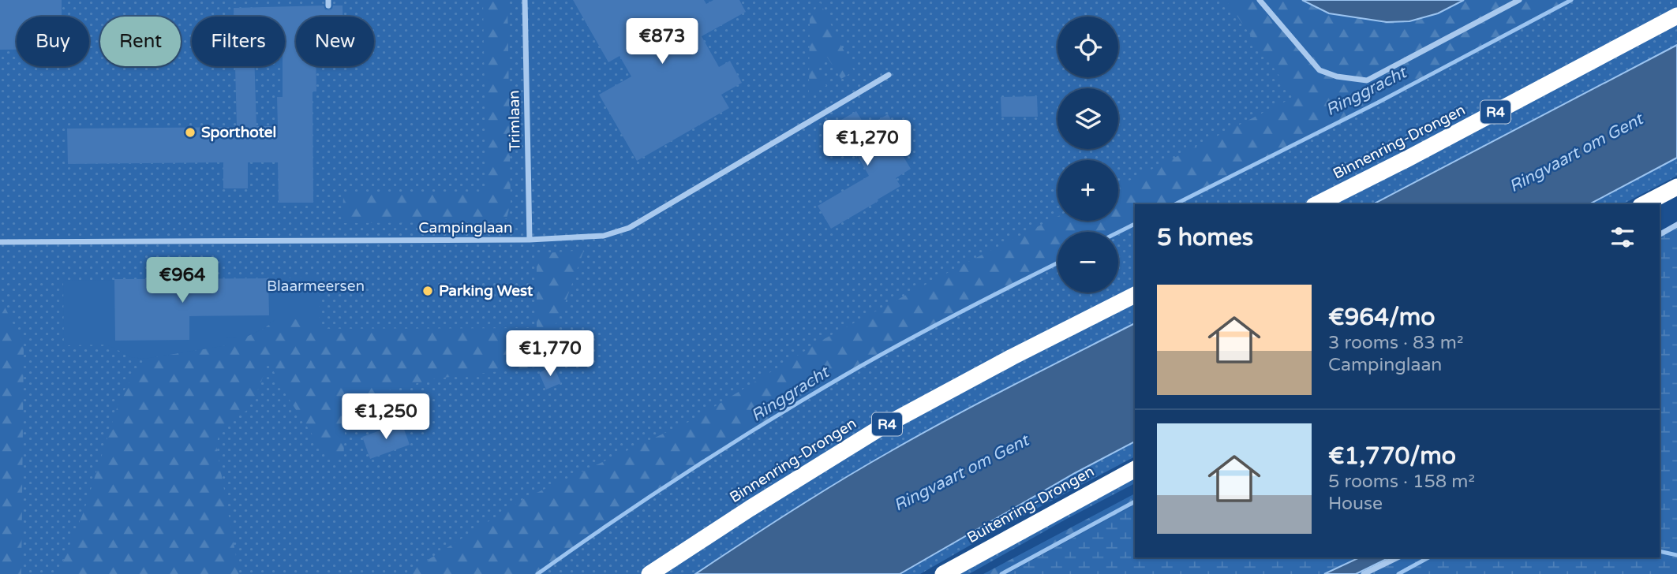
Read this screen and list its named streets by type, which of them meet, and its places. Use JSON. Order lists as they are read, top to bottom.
{
  "streets": {
    "highway": ["R4", "Binnenring-Drongen", "Buitenring-Drongen"],
    "street": ["Trimlaan", "Campinglaan"]
  },
  "crossings": [
    ["Trimlaan", "Campinglaan"]
  ],
  "water": ["Ringgracht", "Ringvaart om Gent"],
  "parks": ["Blaarmeersen"],
  "places": ["Sporthotel", "Parking West"],
  "page": {
    "map_buttons": ["+", "−"],
    "chip": [
      "Buy",
      "Rent",
      "Filters",
      "New"
    ],
    "price": [
      "€873",
      "€1,270",
      "€964",
      "€1,770",
      "€1,250"
    ],
    "heading": "5 homes",
    "list": [
      {
        "name": "€964/mo",
        "note": "3 rooms · 83 m² · Campinglaan"
      },
      {
        "name": "€1,770/mo",
        "note": "5 rooms · 158 m² · House"
      }
    ]
  }
}
